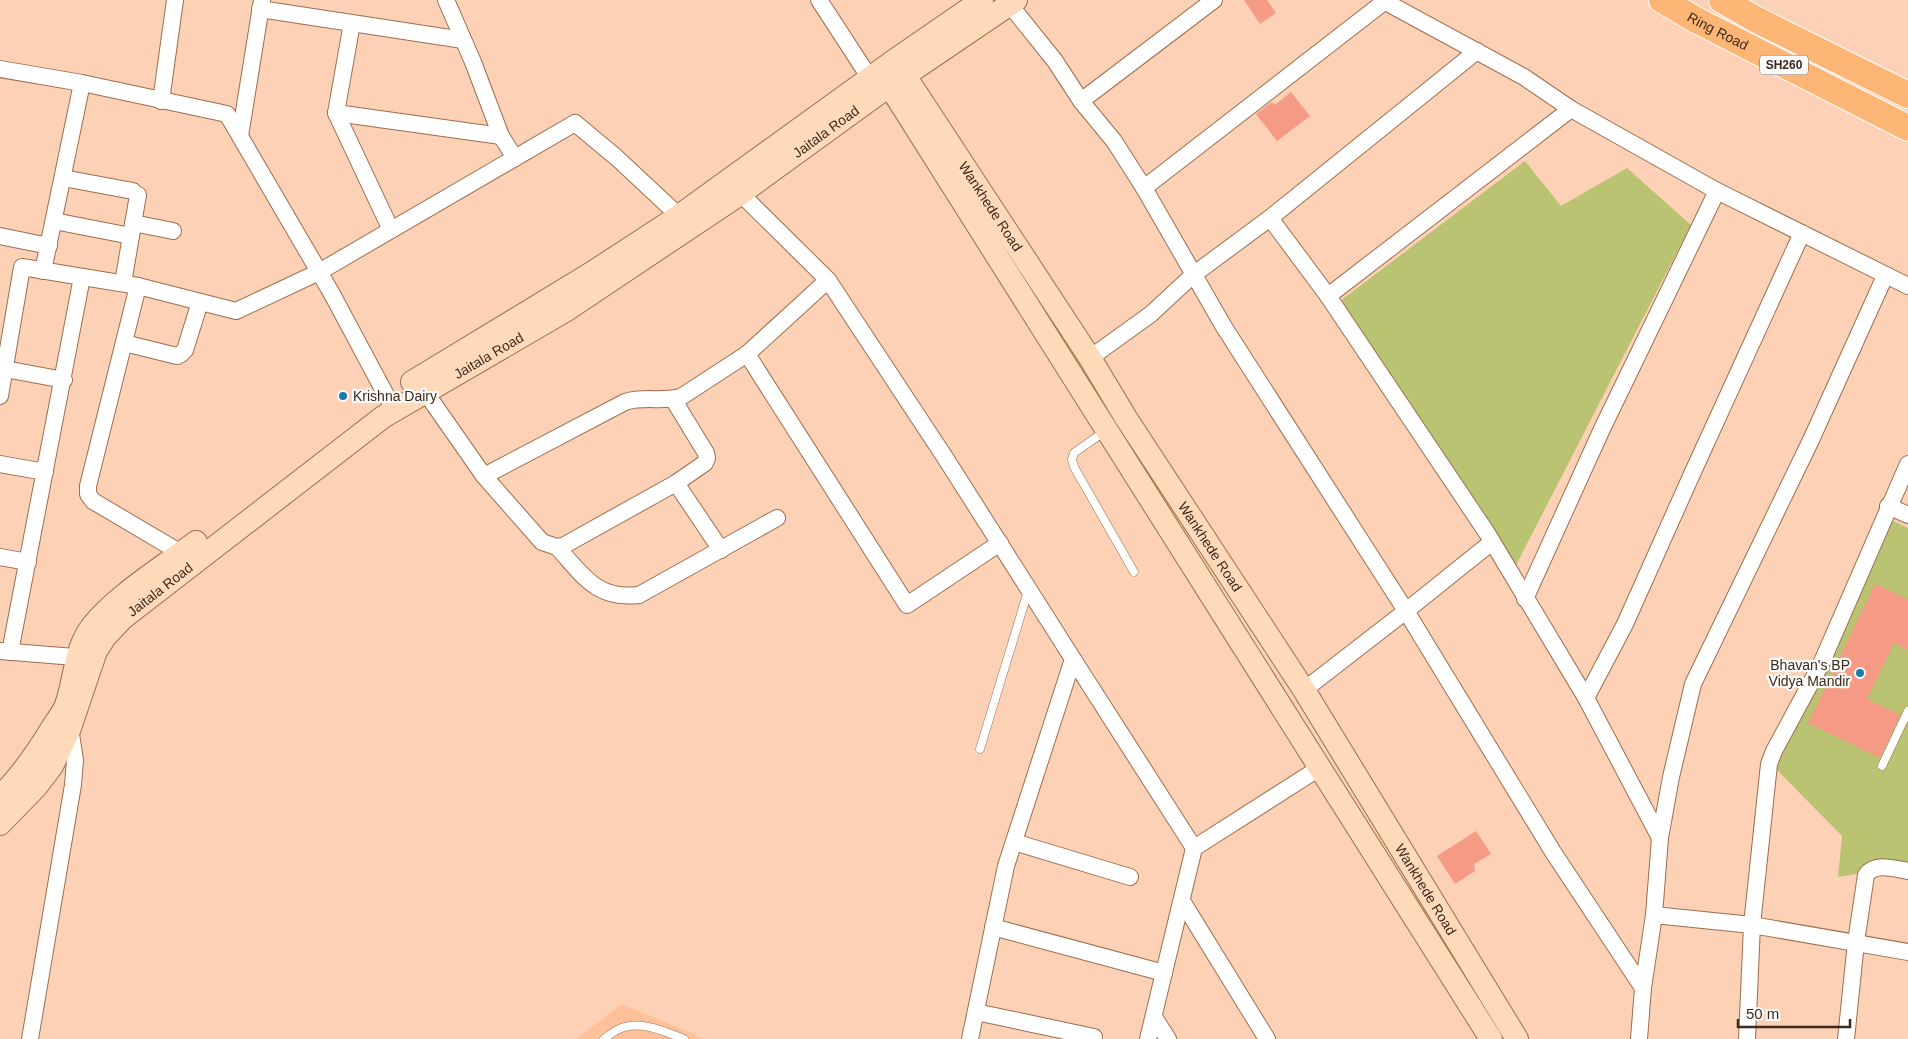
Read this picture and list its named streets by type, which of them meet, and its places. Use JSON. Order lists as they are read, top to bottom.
{
  "streets": {
    "main road": [
      "Ring Road",
      "SH260",
      "Jaitala Road",
      "Wankhede Road"
    ]
  },
  "crossings": [
    ["Jaitala Road", "Wankhede Road"]
  ],
  "places": ["Krishna Dairy", "Bhavan's BP Vidya Mandir"],
  "scale_bar": "50 m"
}
